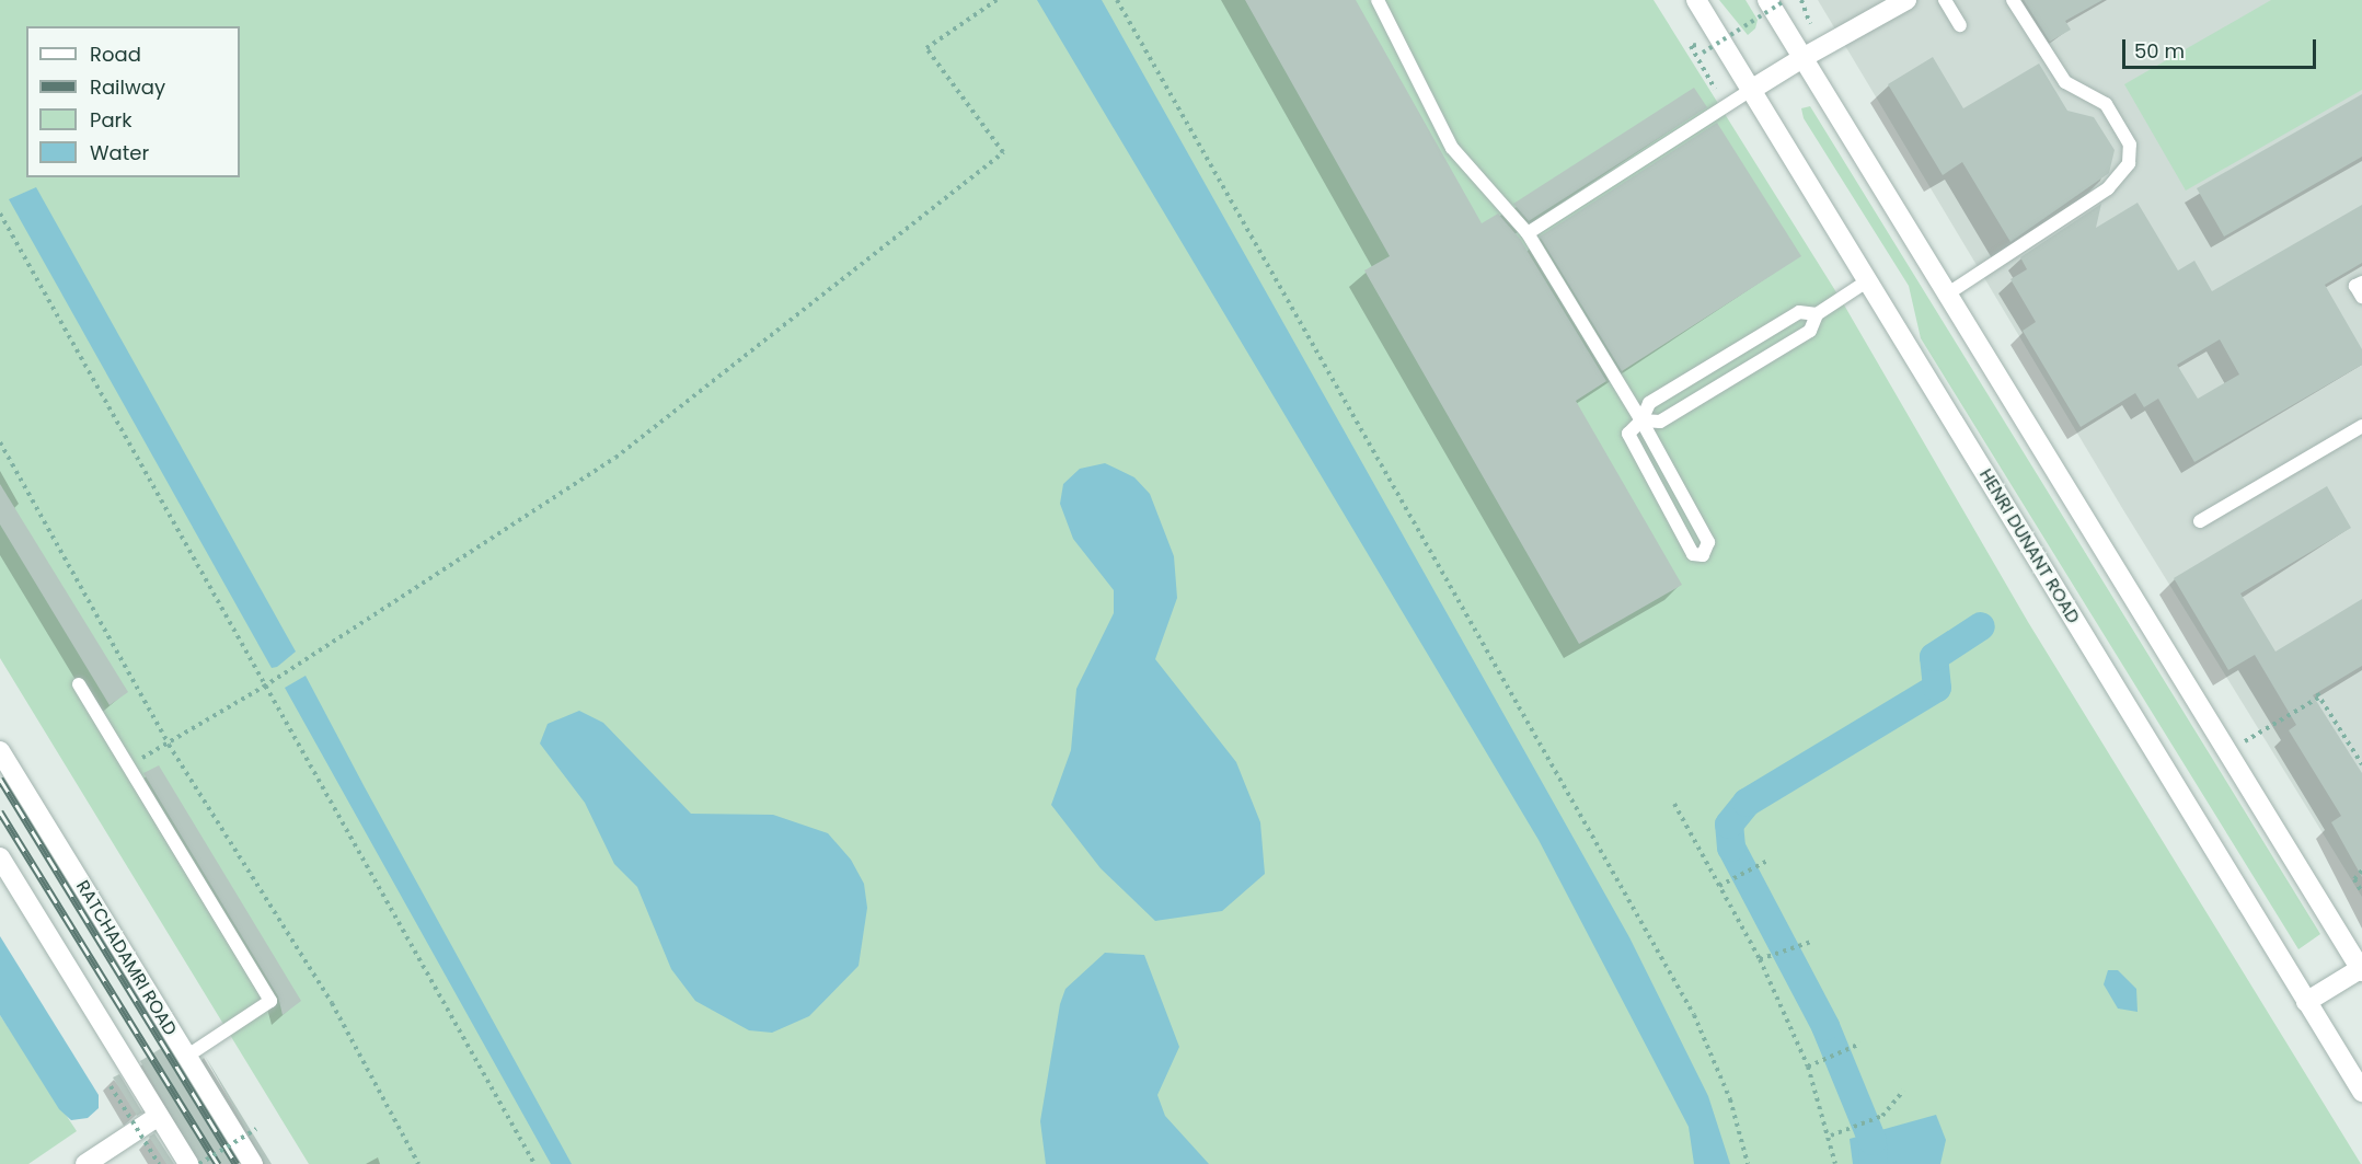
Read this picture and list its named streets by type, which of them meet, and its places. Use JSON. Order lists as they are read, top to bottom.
{
  "streets": {
    "main road": ["HENRI DUNANT ROAD", "RATCHADAMRI ROAD"]
  },
  "legend": [
    "Road",
    "Railway",
    "Park",
    "Water"
  ],
  "scale_bar": "50 m"
}
